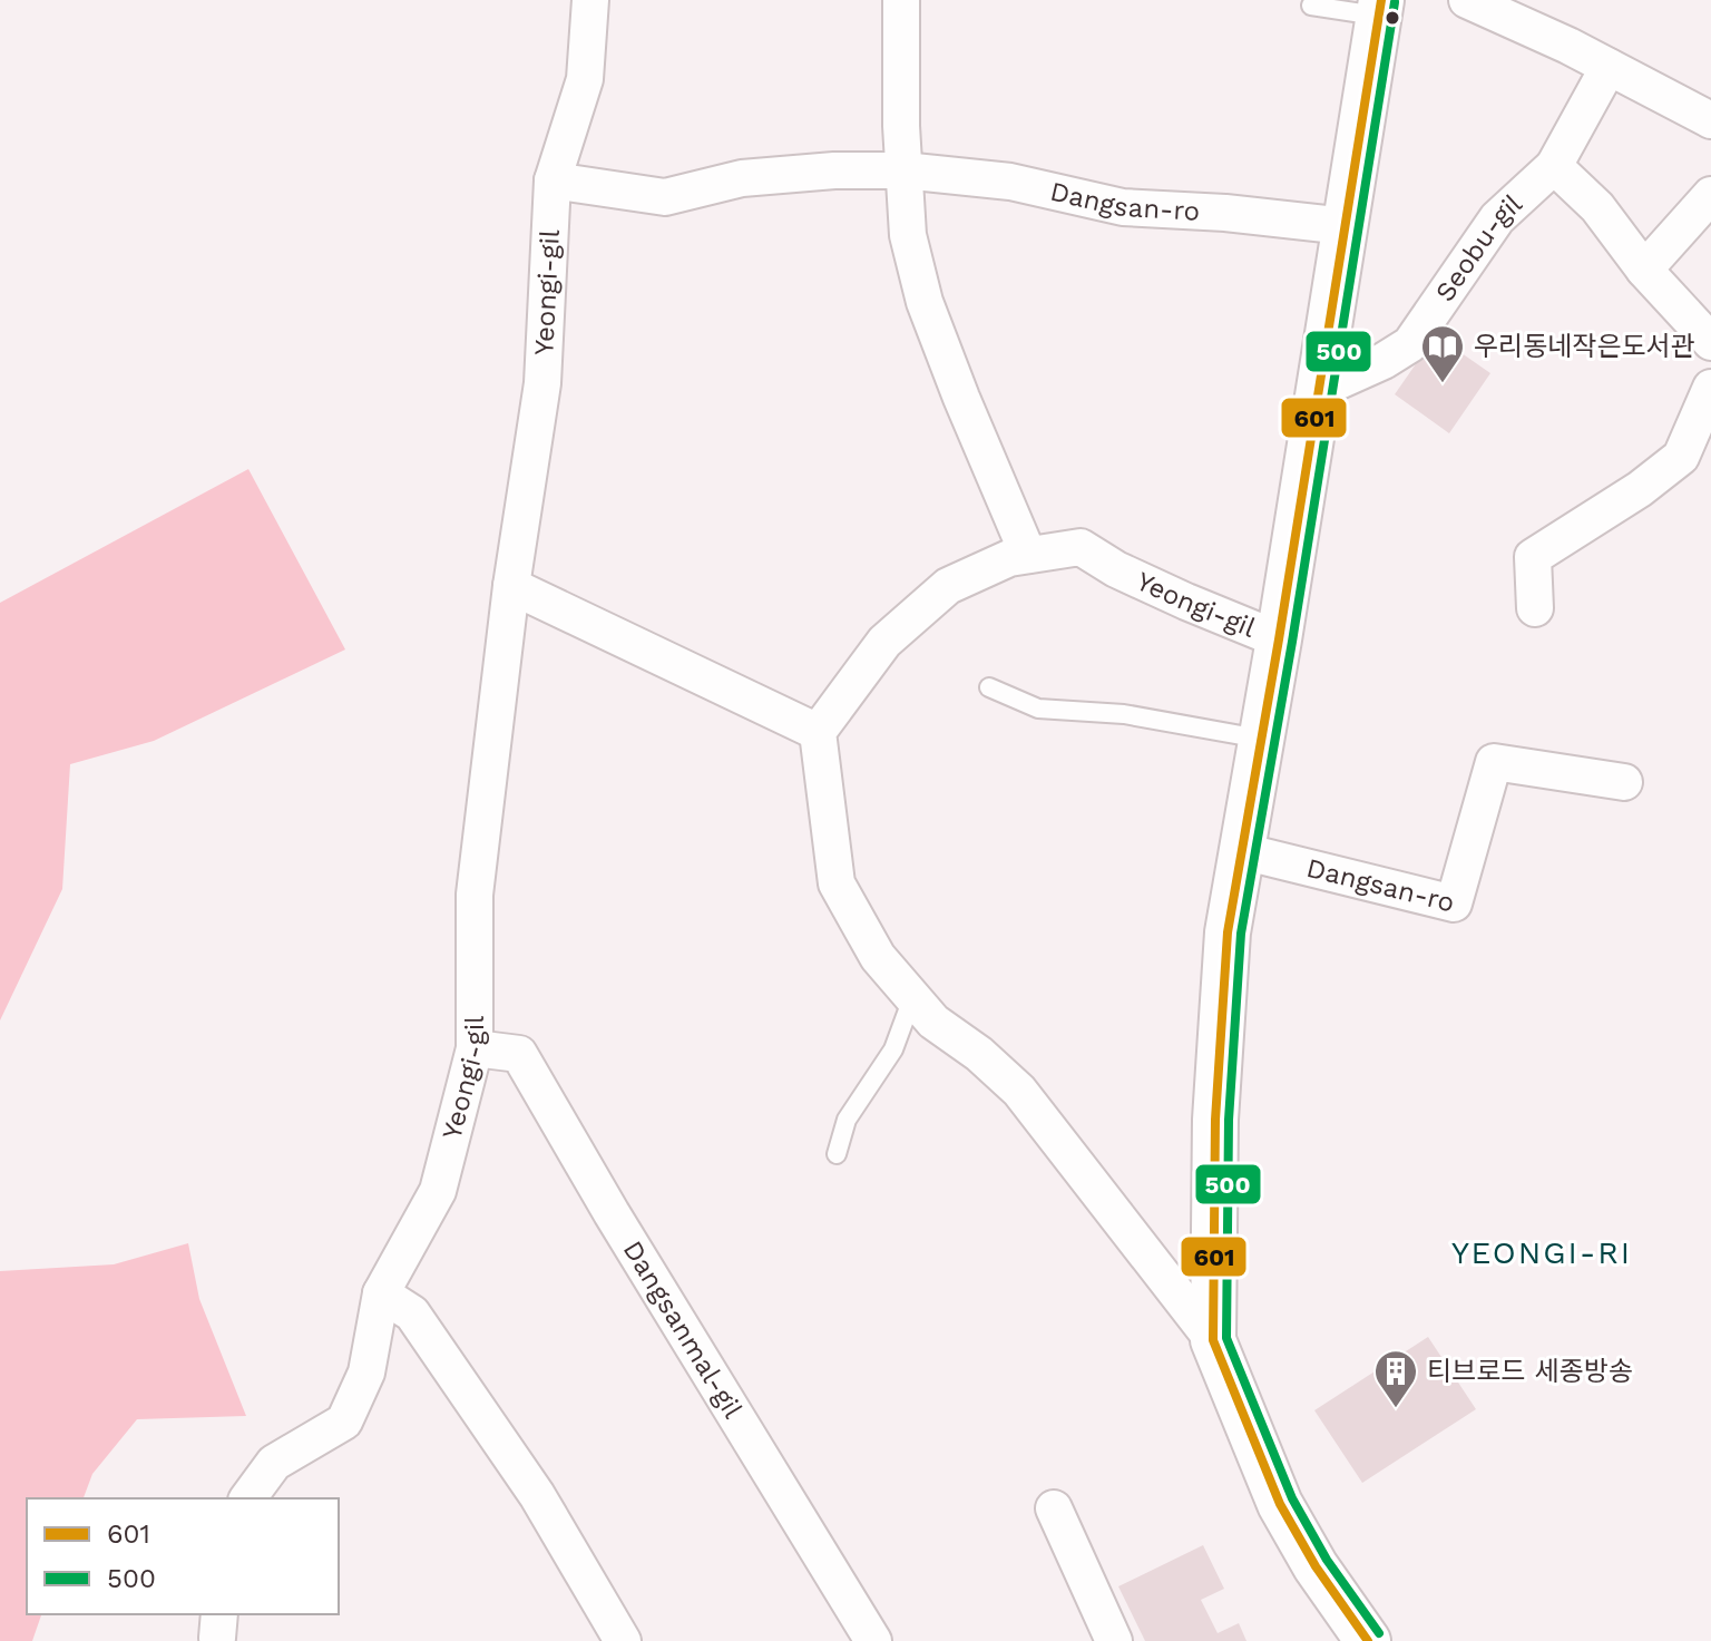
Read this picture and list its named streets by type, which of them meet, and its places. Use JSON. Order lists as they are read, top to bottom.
{
  "streets": {
    "street": [
      "Dangsan-ro",
      "Seobu-gil",
      "Yeongi-gil",
      "Dangsanmal-gil"
    ]
  },
  "crossings": [
    ["Dangsan-ro", "Yeongi-gil"],
    ["Yeongi-gil", "Dangsanmal-gil"]
  ],
  "districts": ["YEONGI-RI"],
  "places": {
    "library": ["우리동네작은도서관"],
    "building": ["티브로드 세종방송"]
  },
  "lines": ["transit line 601", "transit line 500"],
  "legend": ["601", "500"]
}
